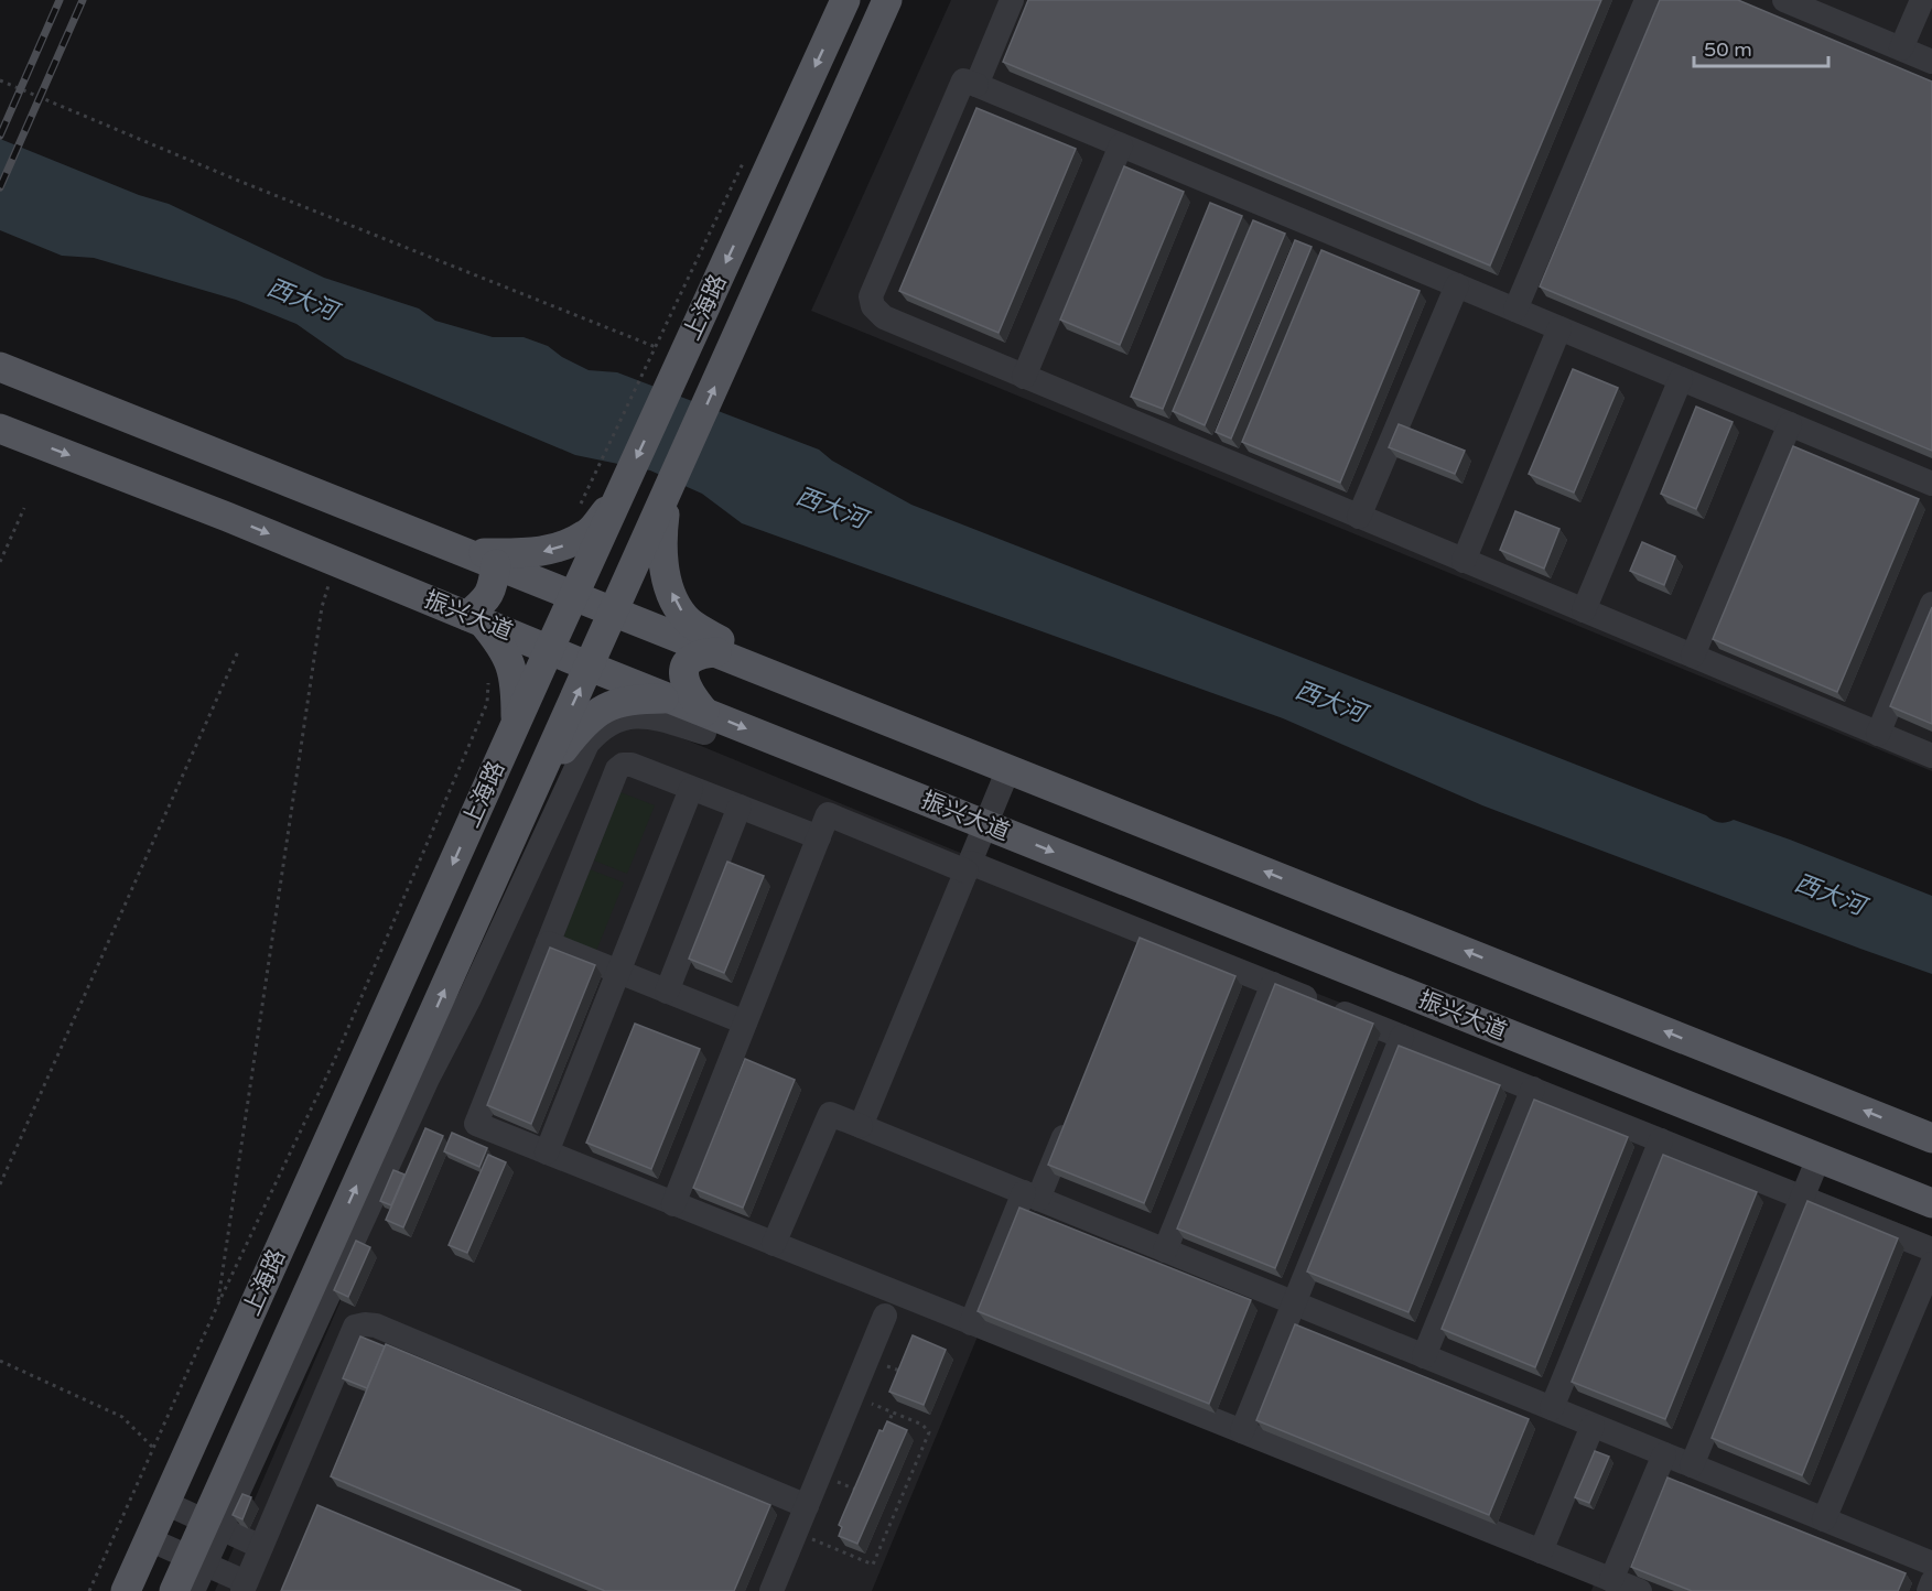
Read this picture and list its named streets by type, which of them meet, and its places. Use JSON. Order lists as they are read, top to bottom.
{
  "streets": {
    "main road": ["上海路", "振兴大道"]
  },
  "crossings": [
    ["上海路", "振兴大道"]
  ],
  "water": ["西大河"],
  "scale_bar": "50 m"
}
